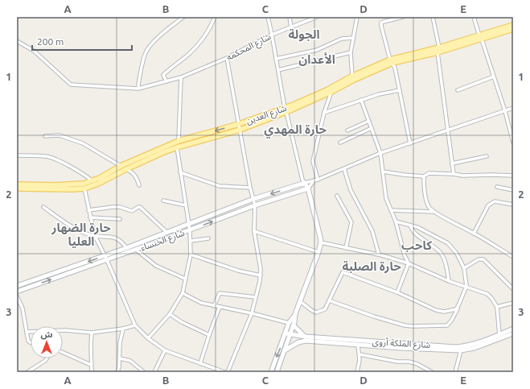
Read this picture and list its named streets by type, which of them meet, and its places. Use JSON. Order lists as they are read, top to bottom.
{
  "streets": {
    "main road": ["شارع العدين"],
    "street": ["شارع المحكمه", "شارع الخنساء", "شارع الملكة أروى"]
  },
  "districts": [
    "الجولة",
    "الأعدان",
    "حارة المهدي",
    "حارة الضهار العليا",
    "كاحب",
    "حارة الصلبة"
  ],
  "scale_bar": "200 m",
  "north": "top",
  "grid": {
    "columns": [
      "A",
      "B",
      "C",
      "D",
      "E"
    ],
    "rows": ["1", "2", "3"]
  }
}
